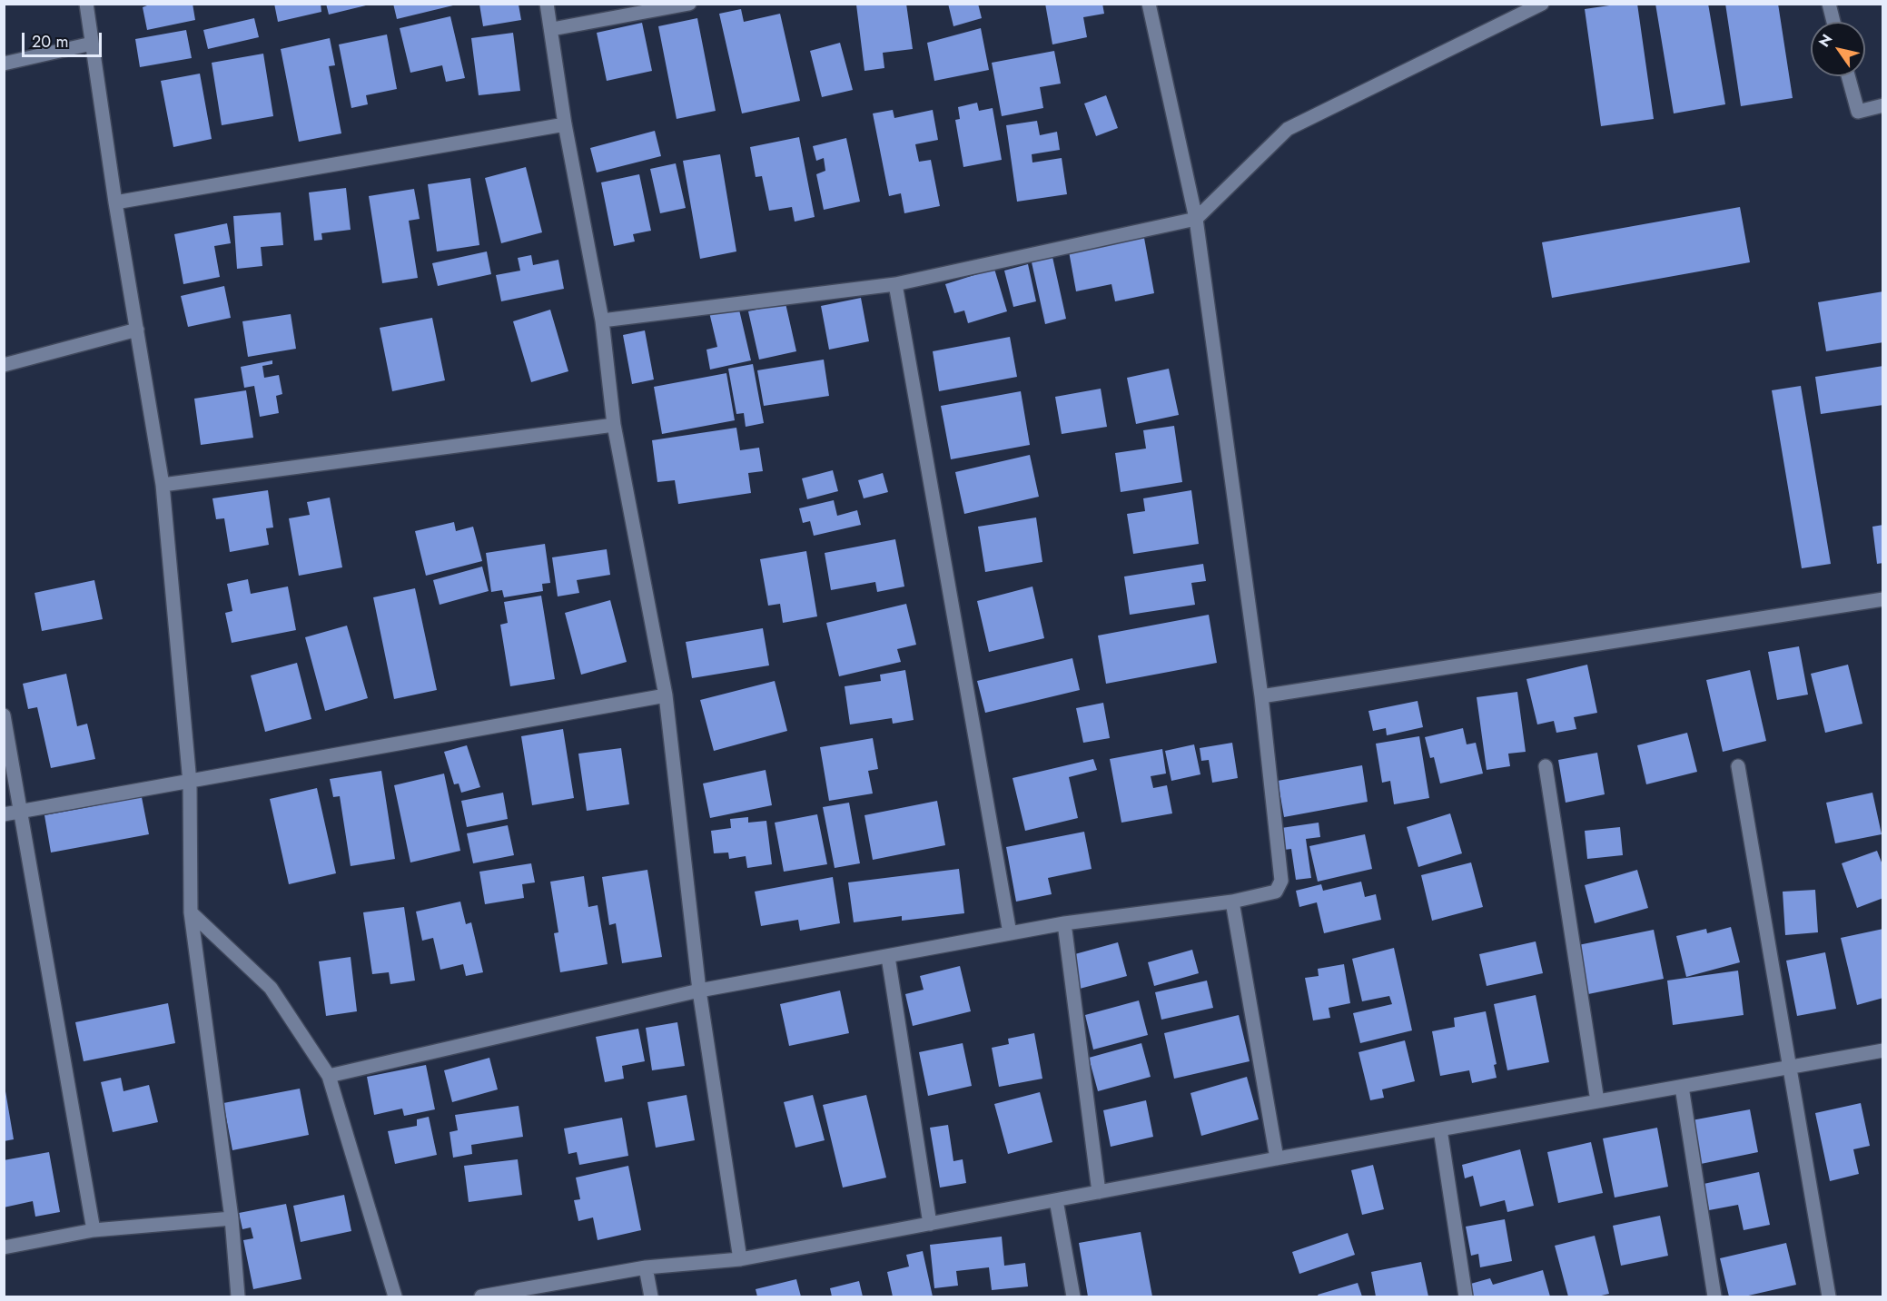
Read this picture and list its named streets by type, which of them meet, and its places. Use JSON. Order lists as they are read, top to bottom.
{
  "scale_bar": "20 m",
  "north": "top left"
}
